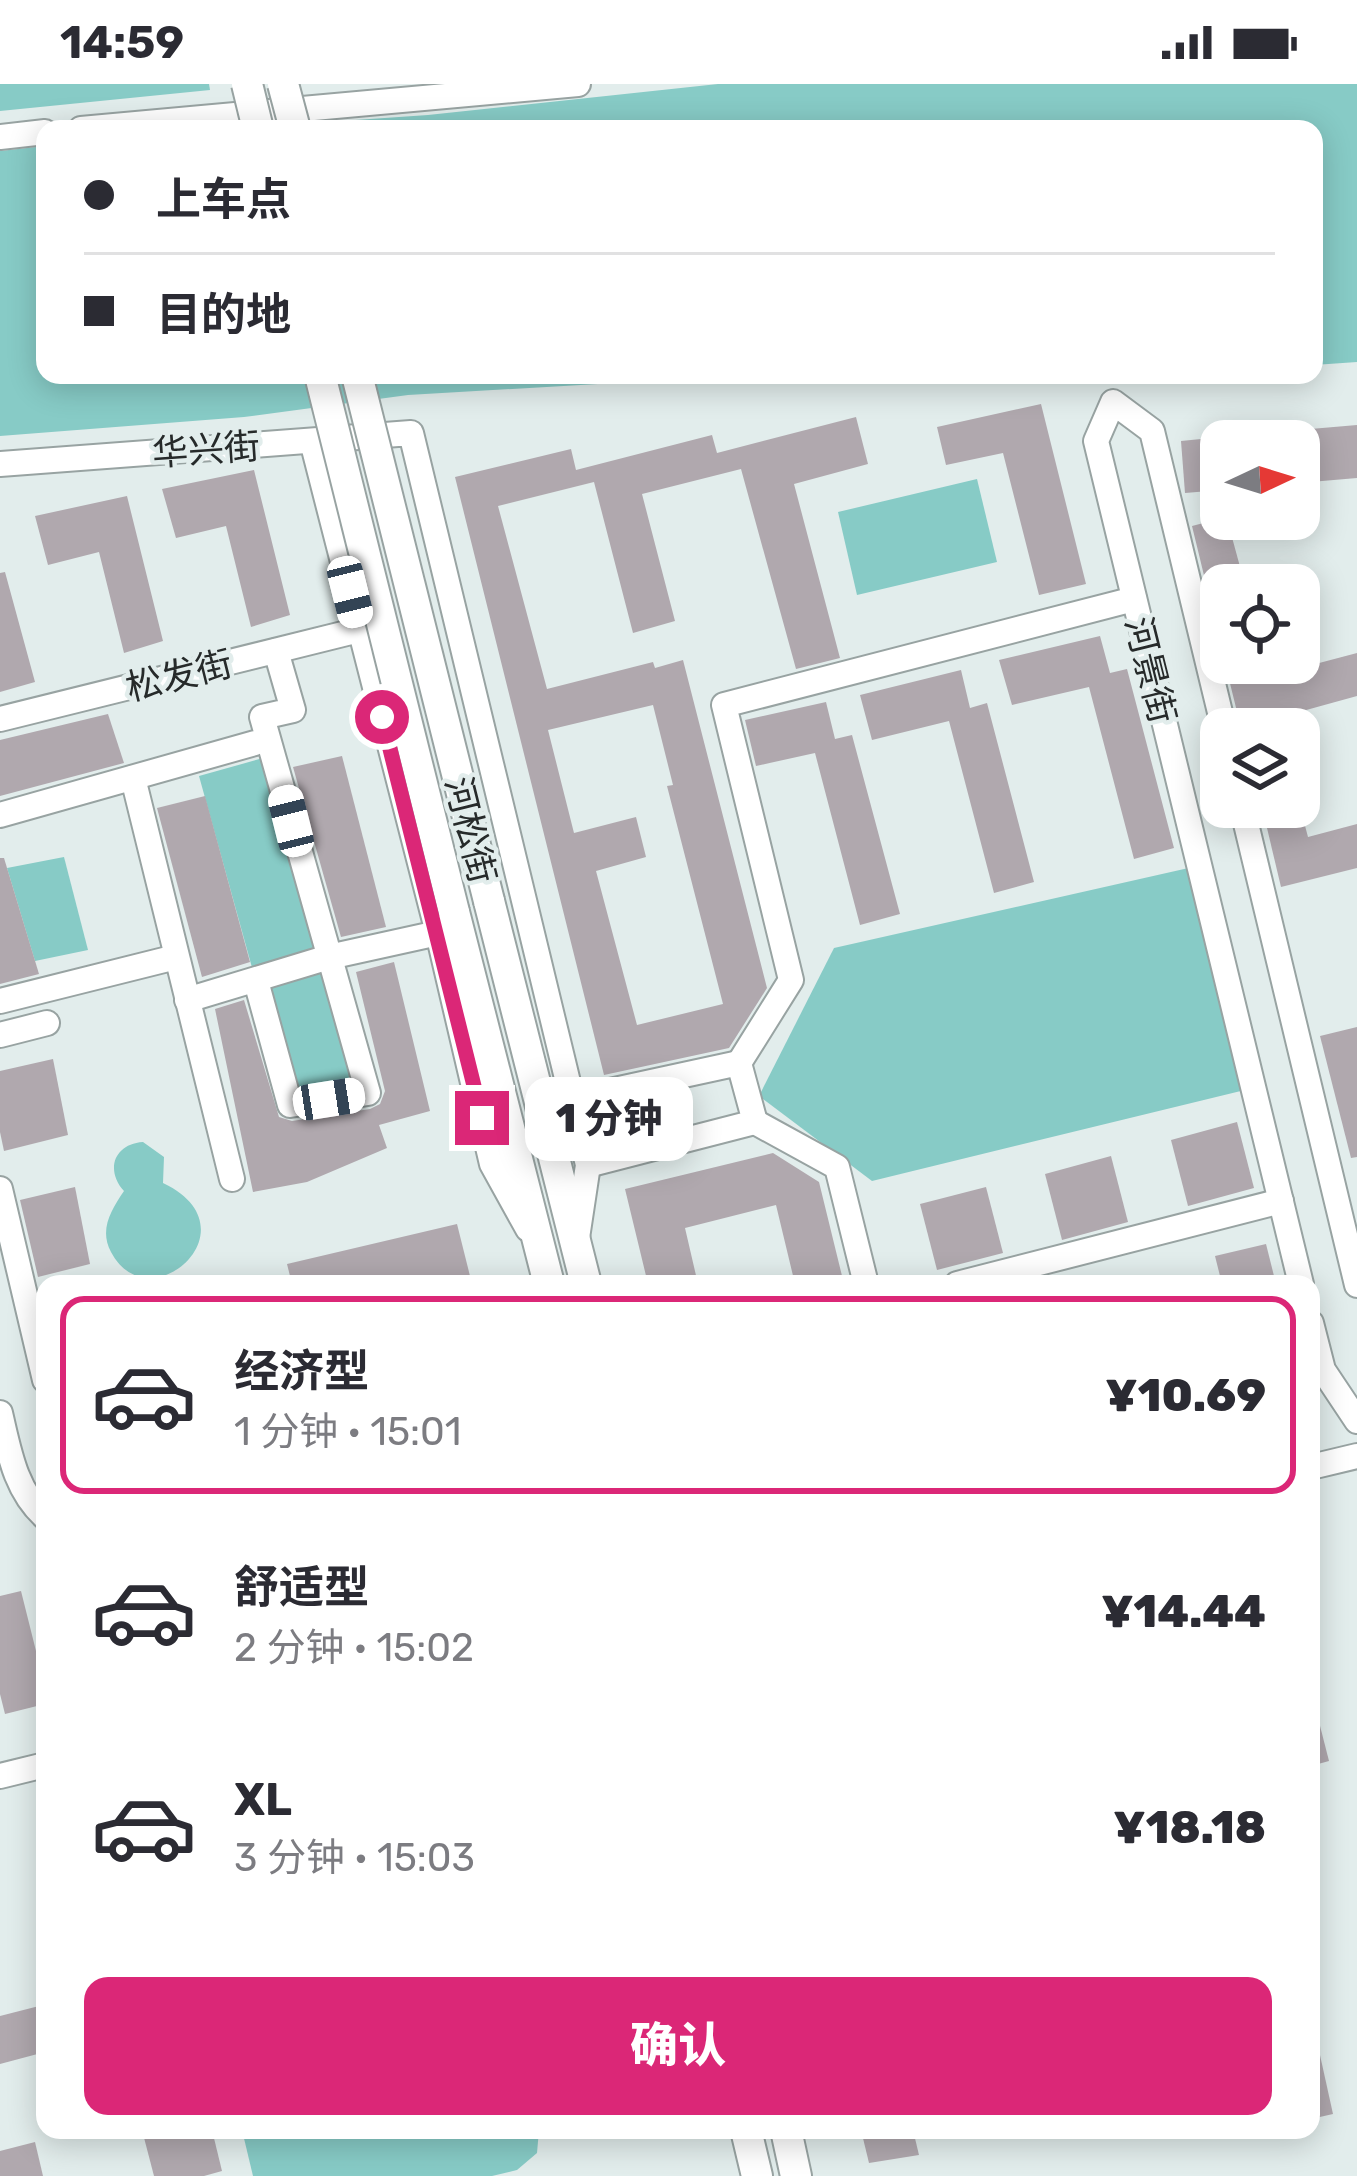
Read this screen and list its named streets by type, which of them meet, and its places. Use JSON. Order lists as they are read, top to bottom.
{
  "streets": {
    "main road": ["河松街"],
    "street": ["华兴街", "河景街", "松发街"]
  },
  "north": "right",
  "page": {
    "status": "14:59",
    "banner": ["上车点", "目的地"],
    "bubble": "1 分钟",
    "list": [
      {
        "name": "经济型",
        "note": "1 分钟 · 15:01",
        "value": "¥10.69"
      },
      {
        "name": "舒适型",
        "note": "2 分钟 · 15:02",
        "value": "¥14.44"
      },
      {
        "name": "XL",
        "note": "3 分钟 · 15:03",
        "value": "¥18.18"
      }
    ],
    "buttons": "确认"
  }
}
